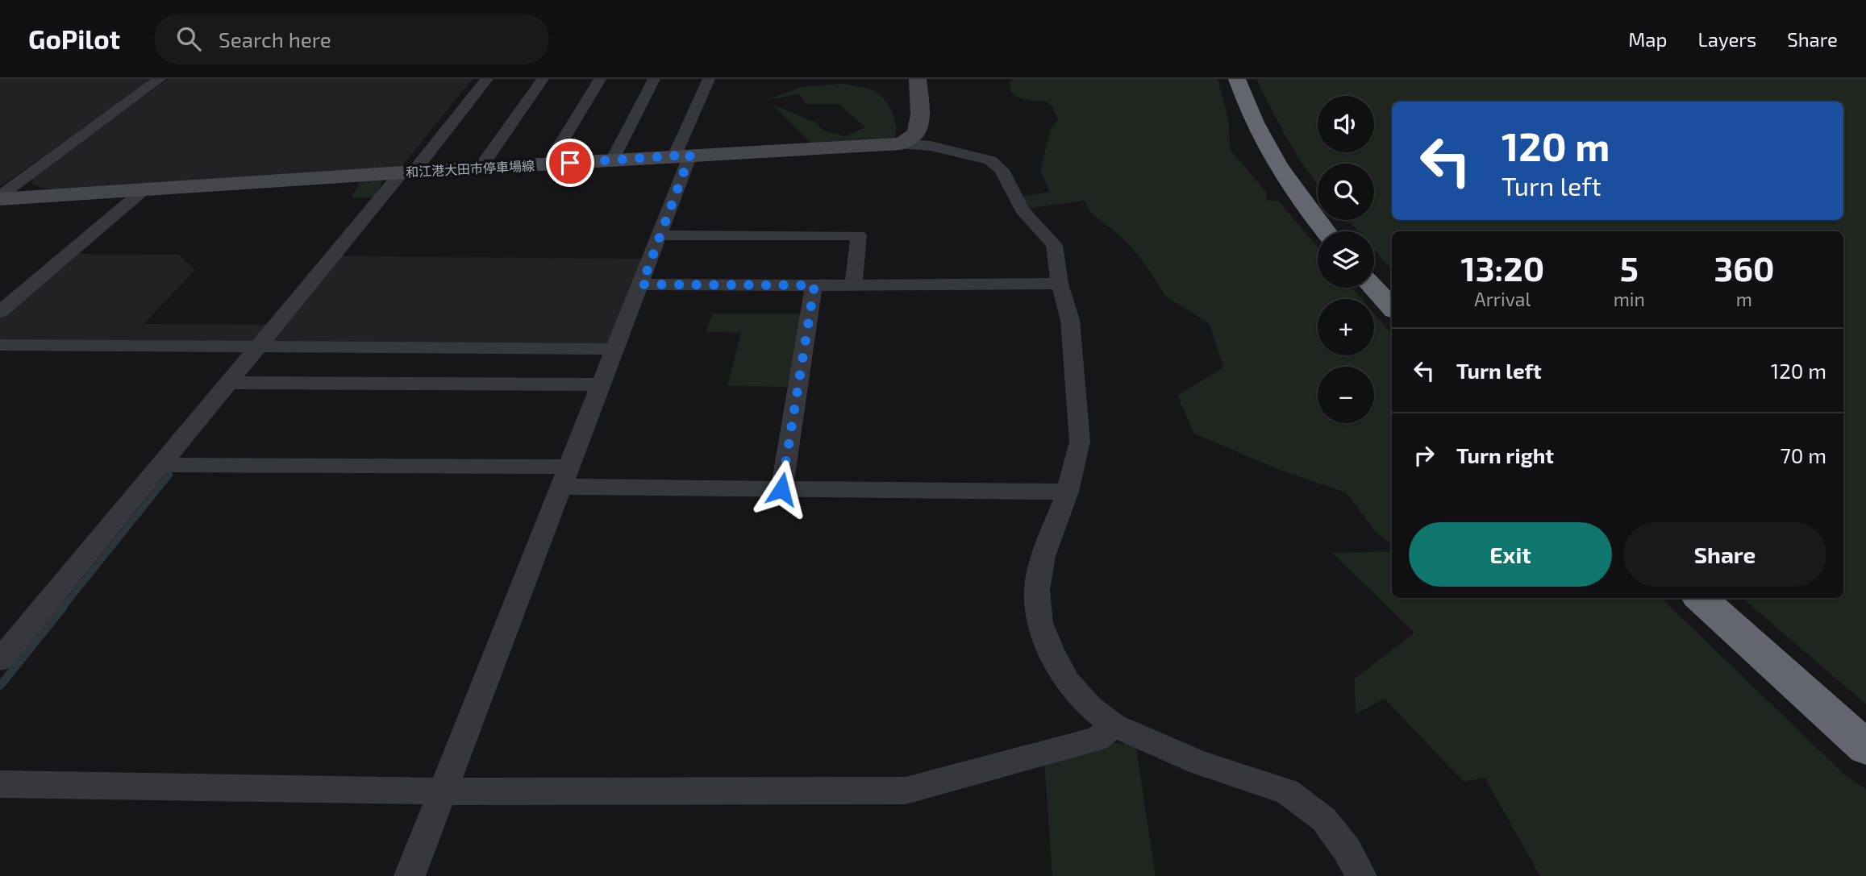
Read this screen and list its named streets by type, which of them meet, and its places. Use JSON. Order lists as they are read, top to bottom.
{
  "streets": {
    "main road": ["和江港大田市停車場線"]
  },
  "page": {
    "header": "GoPilot",
    "search": "Search here",
    "nav": ["Map", "Layers", "Share"],
    "map_buttons": ["+", "−"],
    "turn": ["120 m", "Turn left"],
    "eta": [
      "13:20",
      "Arrival",
      "5",
      "min",
      "360",
      "m"
    ],
    "list": [
      {
        "name": "Turn left",
        "value": "120 m"
      },
      {
        "name": "Turn right",
        "value": "70 m"
      }
    ],
    "buttons": ["Exit", "Share"]
  }
}
